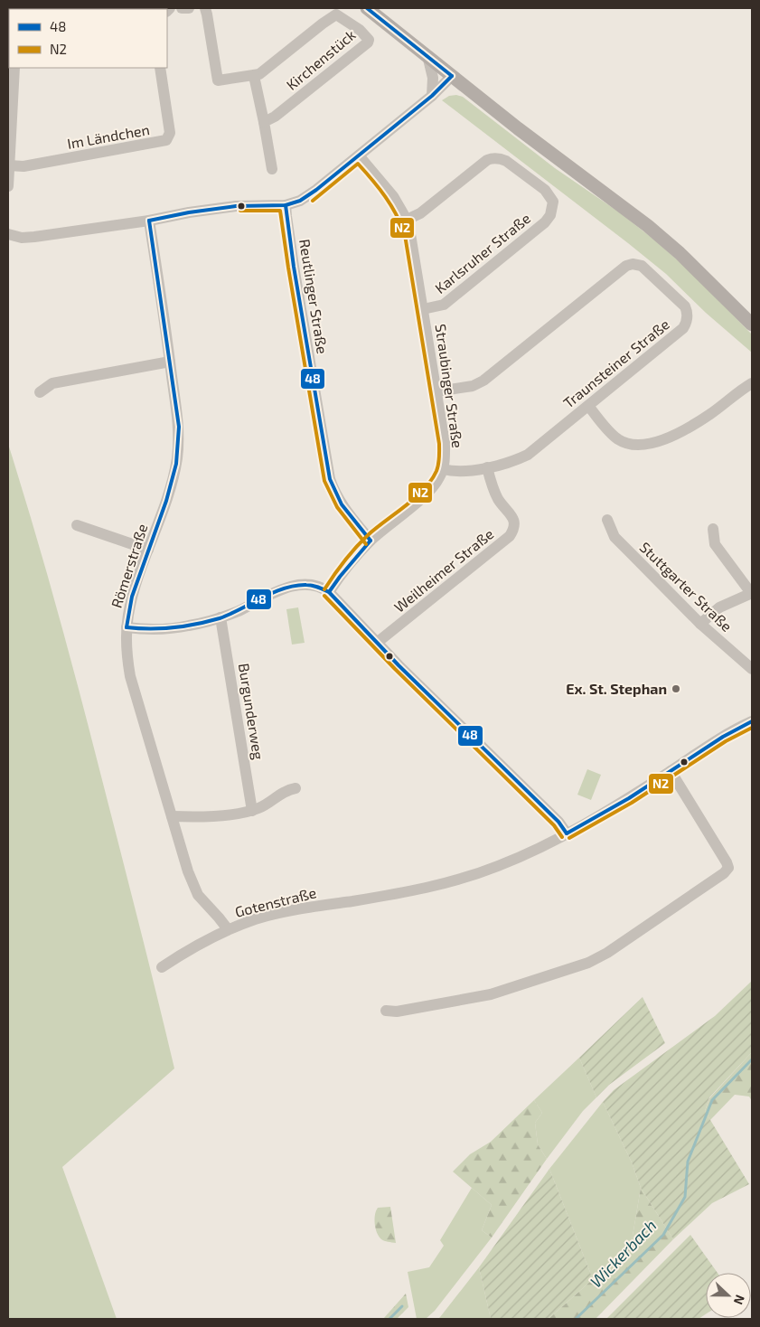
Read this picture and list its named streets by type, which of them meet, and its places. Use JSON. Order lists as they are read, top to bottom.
{
  "streets": {
    "street": [
      "Kirchenstück",
      "Im Ländchen",
      "Karlsruher Straße",
      "Reutlinger Straße",
      "Traunsteiner Straße",
      "Straubinger Straße",
      "Römerstraße",
      "Weilheimer Straße",
      "Stuttgarter Straße",
      "Burgunderweg",
      "Gotenstraße"
    ]
  },
  "crossings": [
    ["Karlsruher Straße", "Straubinger Straße"],
    ["Reutlinger Straße", "Straubinger Straße"],
    ["Traunsteiner Straße", "Straubinger Straße"],
    ["Traunsteiner Straße", "Weilheimer Straße"],
    ["Römerstraße", "Gotenstraße"]
  ],
  "water": ["Wickerbach"],
  "places": ["Ex. St. Stephan"],
  "lines": ["transit line 48", "transit line N2"],
  "legend": ["48", "N2"],
  "north": "right"
}
